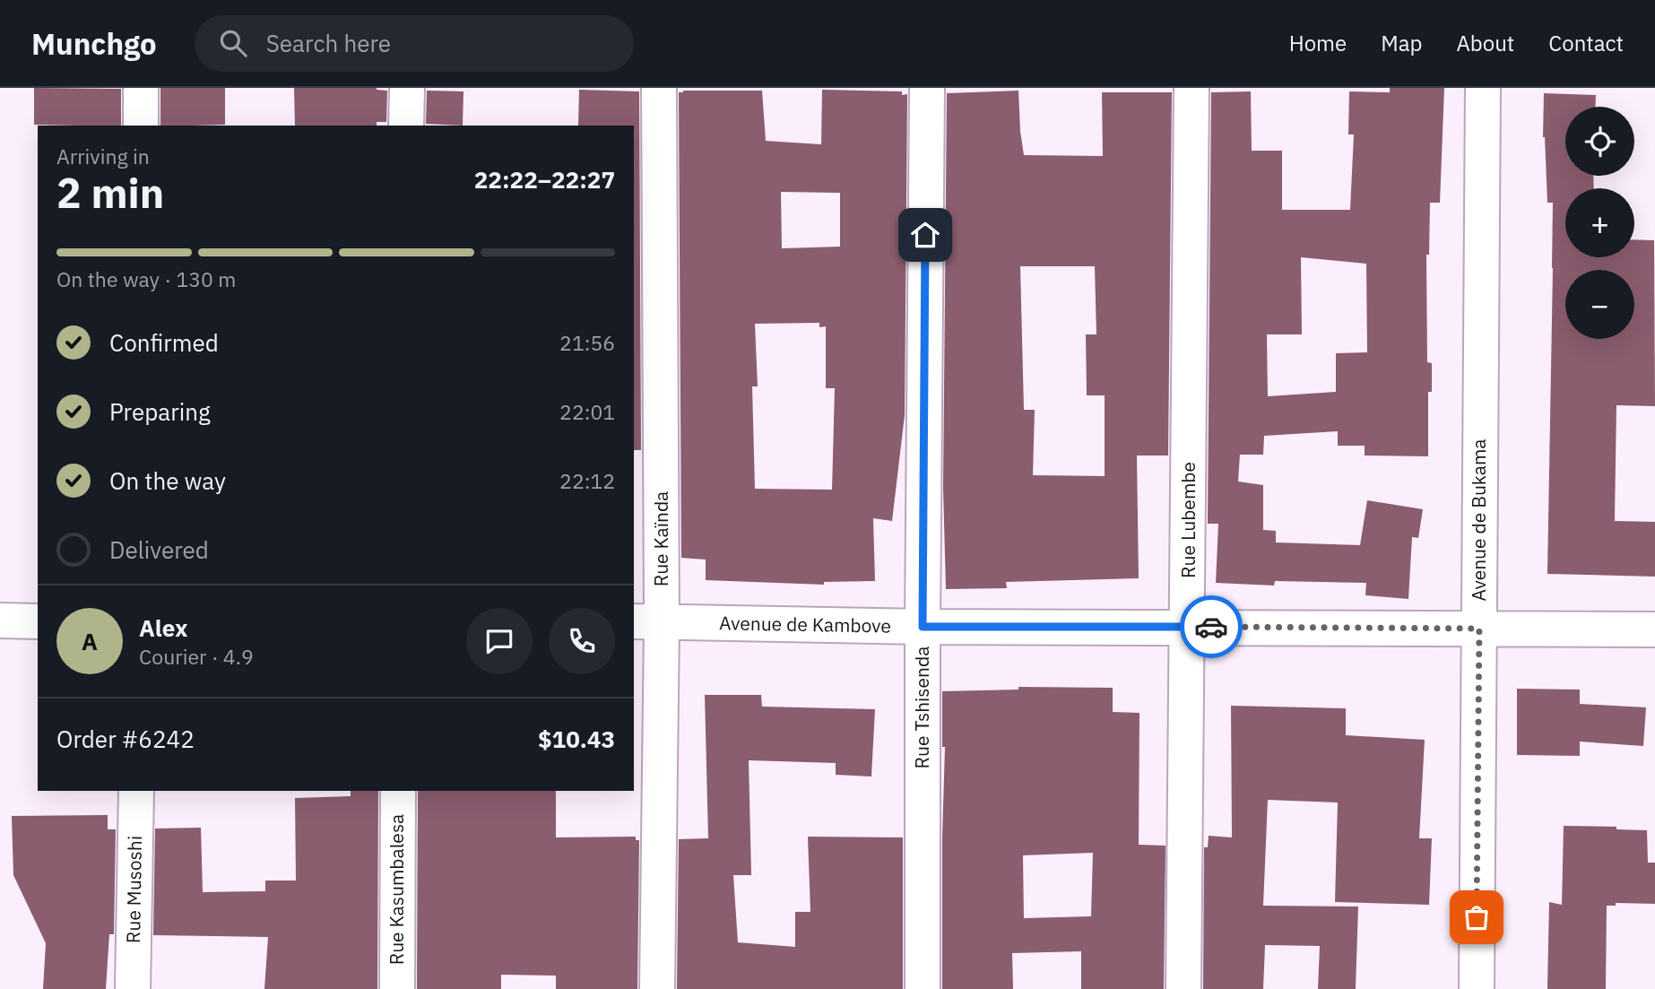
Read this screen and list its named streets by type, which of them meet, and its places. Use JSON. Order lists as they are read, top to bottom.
{
  "streets": {
    "street": [
      "Rue Lubembe",
      "Avenue de Bukama",
      "Rue Kaïnda",
      "Avenue de Kambove",
      "Rue Tshisenda",
      "Rue Musoshi",
      "Rue Kasumbalesa"
    ]
  },
  "crossings": [
    ["Rue Lubembe", "Avenue de Kambove"],
    ["Avenue de Bukama", "Avenue de Kambove"],
    ["Rue Kaïnda", "Avenue de Kambove"],
    ["Avenue de Kambove", "Rue Tshisenda"]
  ],
  "page": {
    "header": "Munchgo",
    "search": "Search here",
    "nav": [
      "Home",
      "Map",
      "About",
      "Contact"
    ],
    "map_buttons": ["+", "−"],
    "heading": ["2 min", "Arriving in", "22:22–22:27"],
    "panel": [
      "Alex",
      "Courier · 4.9",
      "Order #6242",
      "$10.43"
    ],
    "bar": "On the way · 130 m",
    "list": [
      ["Confirmed", "21:56"],
      ["Preparing", "22:01"],
      ["On the way", "22:12"],
      "Delivered"
    ],
    "round": "A"
  }
}
